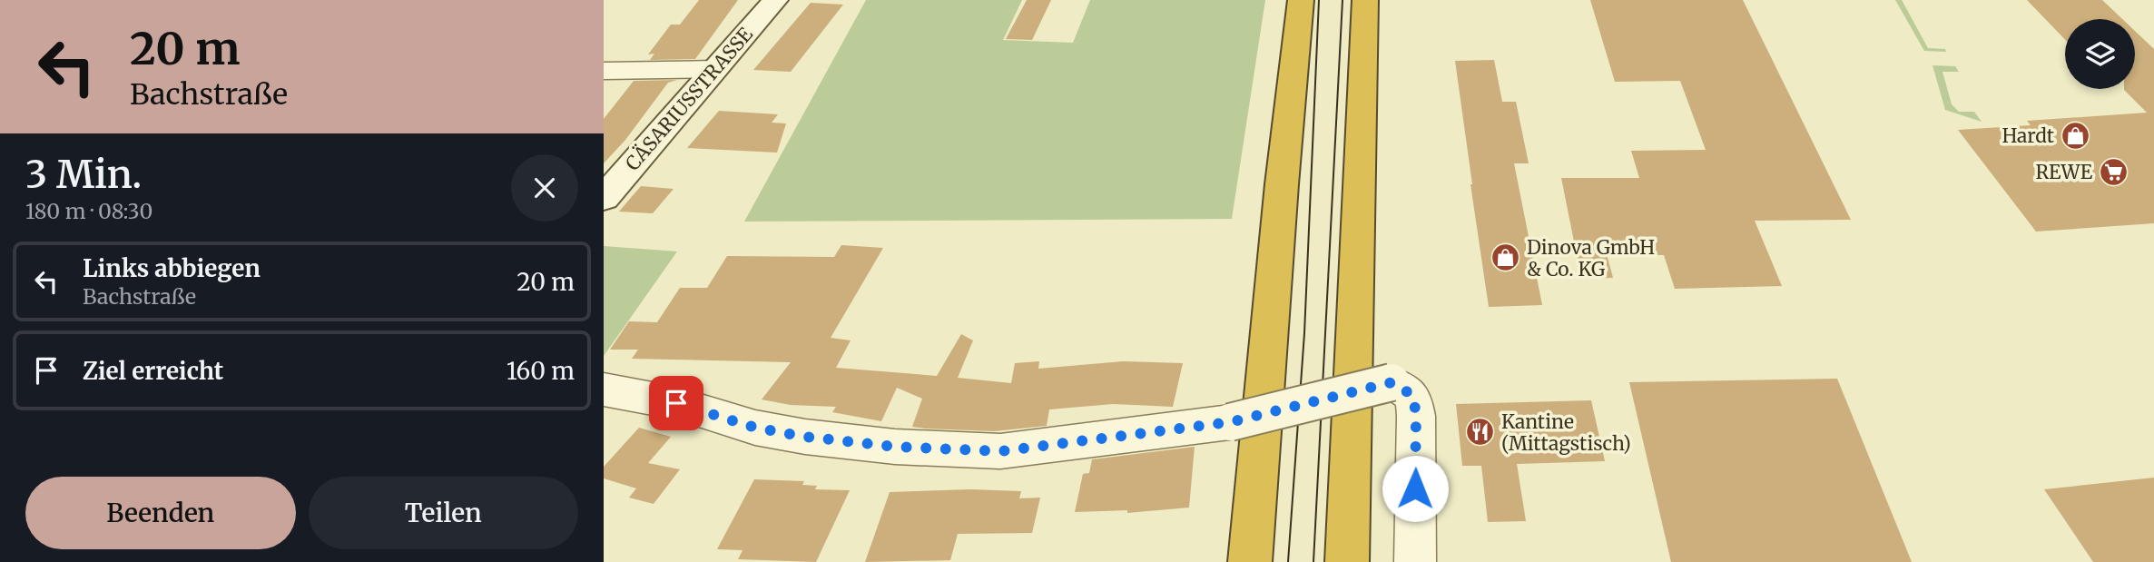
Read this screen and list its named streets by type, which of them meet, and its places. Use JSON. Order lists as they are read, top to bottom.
{
  "streets": {
    "main road": ["CÄSARIUSSTRASSE"]
  },
  "places": {
    "shop": ["Hardt", "Dinova GmbH & Co. KG"],
    "supermarket": ["REWE"],
    "restaurant": ["Kantine (Mittagstisch)"]
  },
  "page": {
    "turn": ["20 m", "Bachstraße"],
    "heading": ["3 Min.", "180 m · 08:30"],
    "list": [
      {
        "name": "Links abbiegen",
        "note": "Bachstraße",
        "value": "20 m"
      },
      {
        "name": "Ziel erreicht",
        "value": "160 m"
      }
    ],
    "buttons": ["Beenden", "Teilen"]
  }
}
